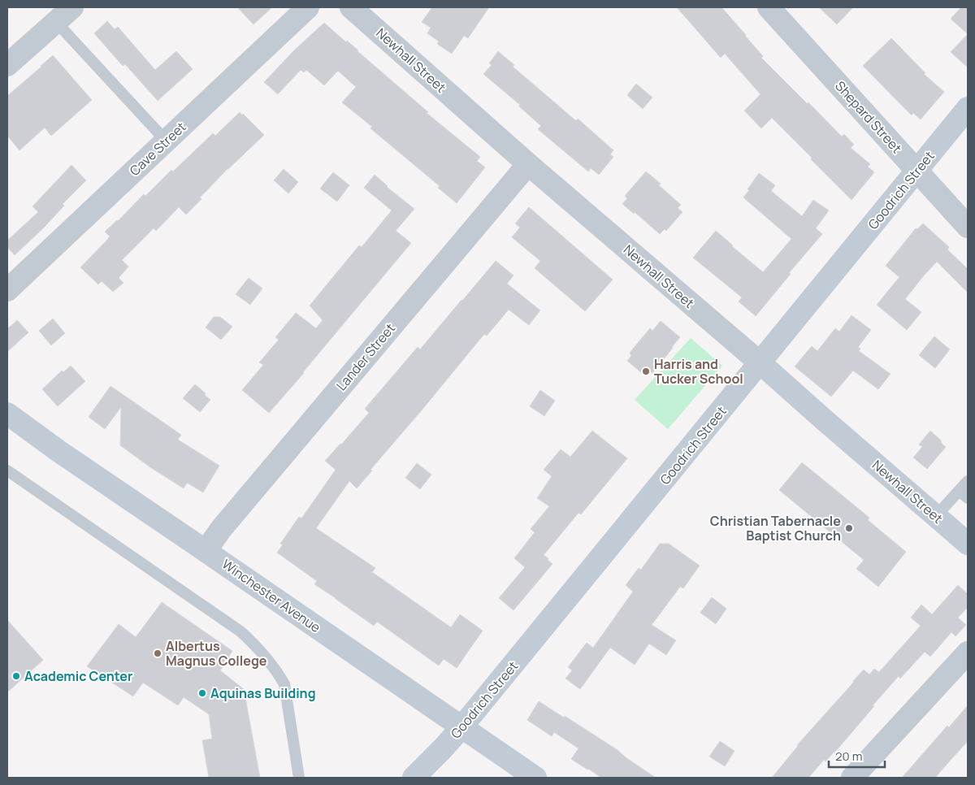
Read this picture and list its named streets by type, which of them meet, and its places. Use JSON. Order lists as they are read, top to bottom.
{
  "streets": {
    "street": [
      "Newhall Street",
      "Shepard Street",
      "Cave Street",
      "Goodrich Street",
      "Lander Street",
      "Winchester Avenue"
    ]
  },
  "crossings": [
    ["Newhall Street", "Goodrich Street"],
    ["Newhall Street", "Lander Street"],
    ["Shepard Street", "Goodrich Street"],
    ["Goodrich Street", "Winchester Avenue"],
    ["Lander Street", "Winchester Avenue"]
  ],
  "places": [
    "Harris and Tucker School",
    "Christian Tabernacle Baptist Church",
    "Albertus Magnus College",
    "Academic Center",
    "Aquinas Building"
  ],
  "scale_bar": "20 m"
}
